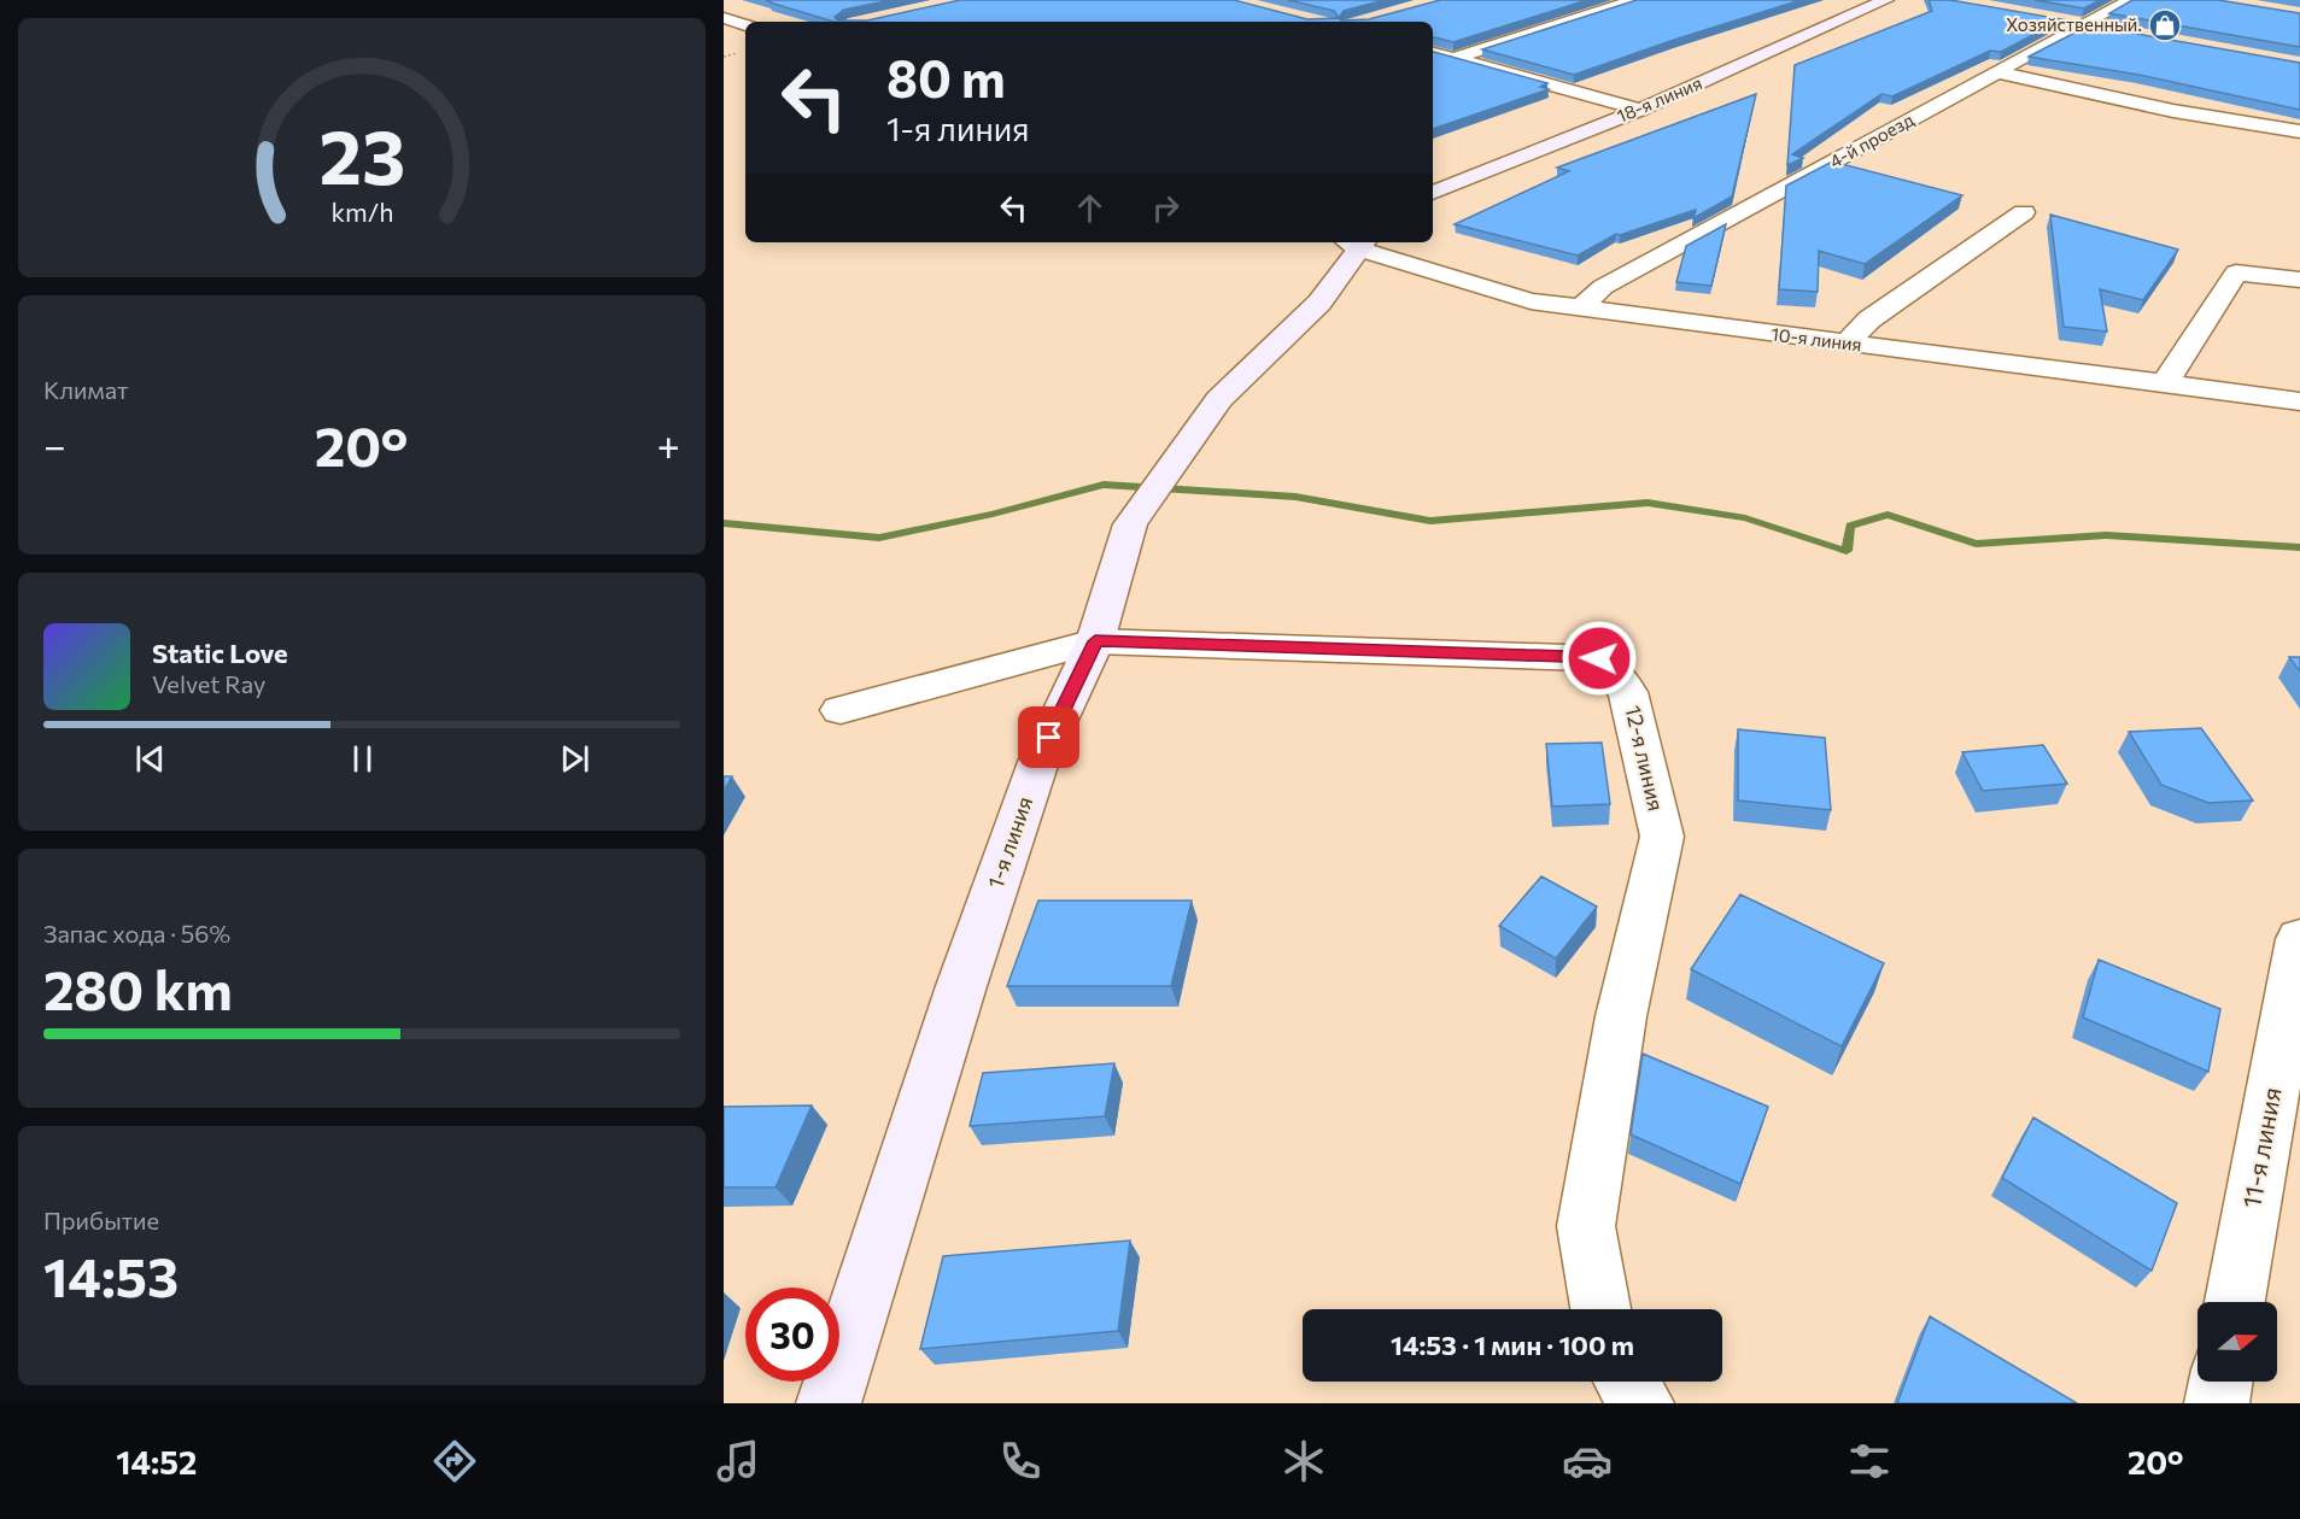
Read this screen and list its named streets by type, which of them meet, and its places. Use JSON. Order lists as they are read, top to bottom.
{
  "streets": {
    "street": [
      "18-я линия",
      "4-й проезд",
      "10-я линия",
      "12-я линия",
      "1-я линия",
      "11-я линия"
    ]
  },
  "crossings": [
    ["4-й проезд", "10-я линия"],
    ["10-я линия", "1-я линия"],
    ["12-я линия", "1-я линия"]
  ],
  "places": {
    "shop": ["Хозяйственный."]
  },
  "north": "right",
  "page": {
    "turn": ["80 m", "1-я линия"],
    "tile": [
      "Климат",
      ["Запас хода · 56%", "280 km"],
      ["Прибытие", "14:53"]
    ],
    "heat": ["−", "20°", "+"],
    "song": ["Static Love", "Velvet Ray"],
    "limit": "30",
    "trip": "14:53 · 1 мин · 100 m",
    "tabs": ["14:52", "20°"],
    "gauge": ["23", "km/h"]
  }
}
